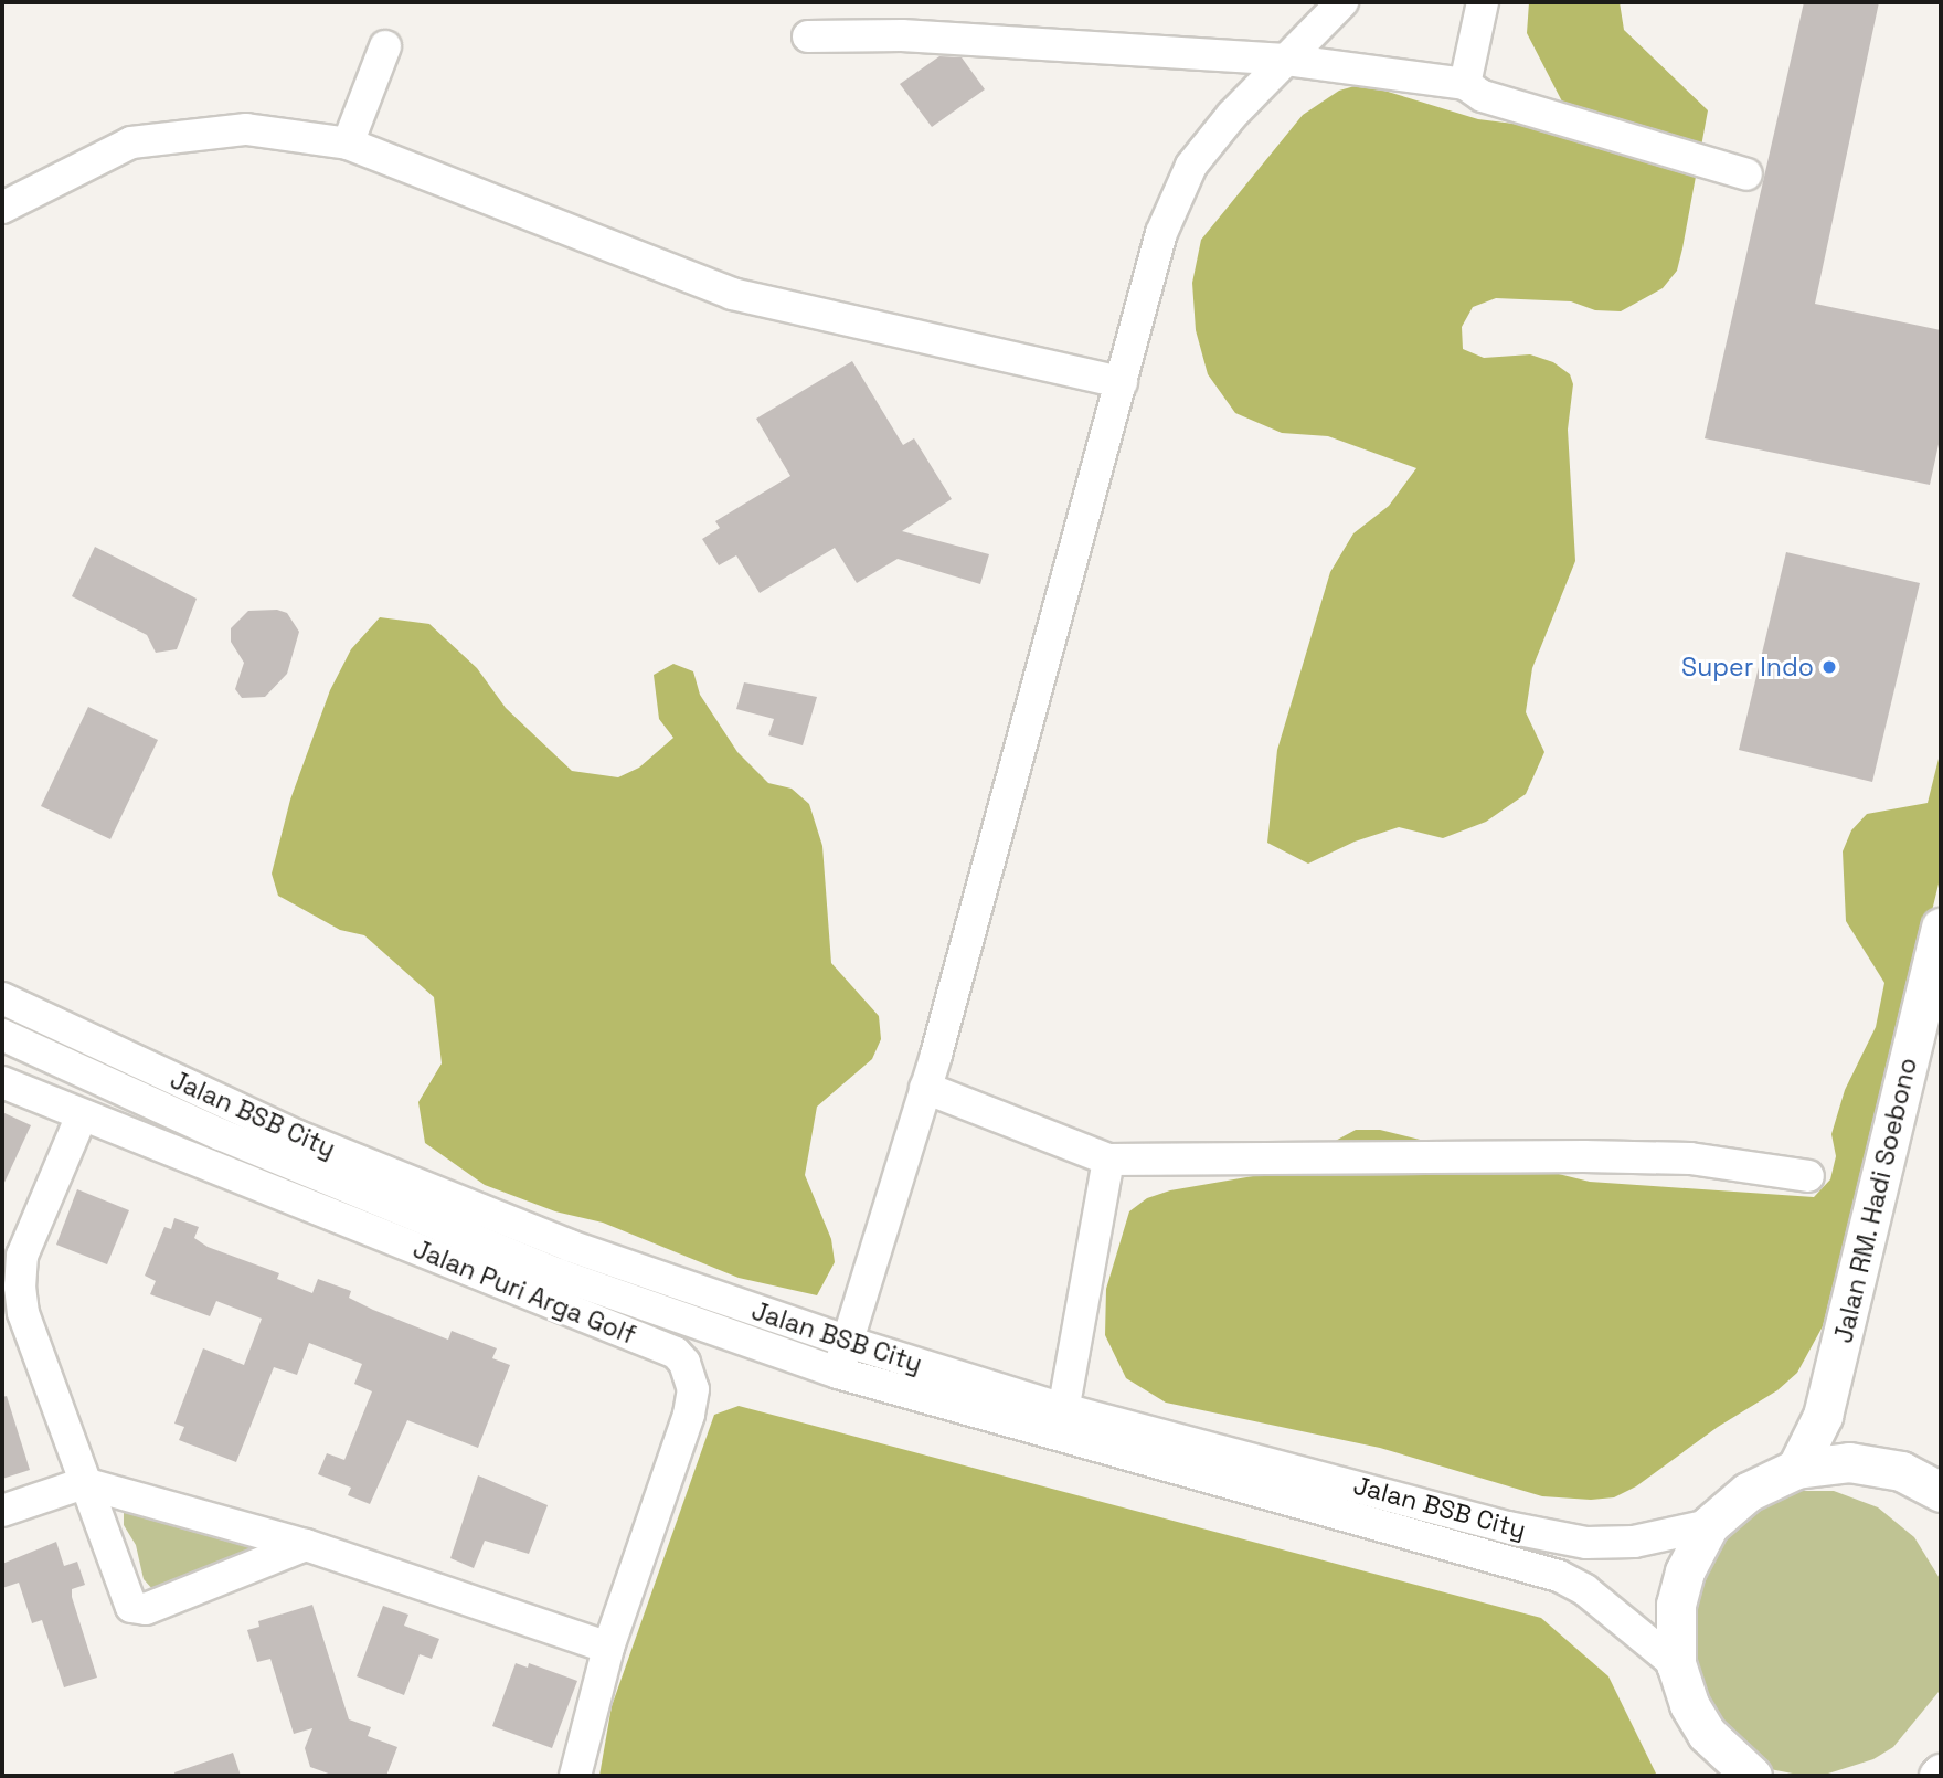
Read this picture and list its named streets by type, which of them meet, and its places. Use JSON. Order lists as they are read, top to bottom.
{
  "streets": {
    "main road": ["Jalan RM. Hadi Soebono"],
    "street": ["Jalan BSB City", "Jalan Puri Arga Golf"]
  },
  "places": ["Super Indo"]
}
